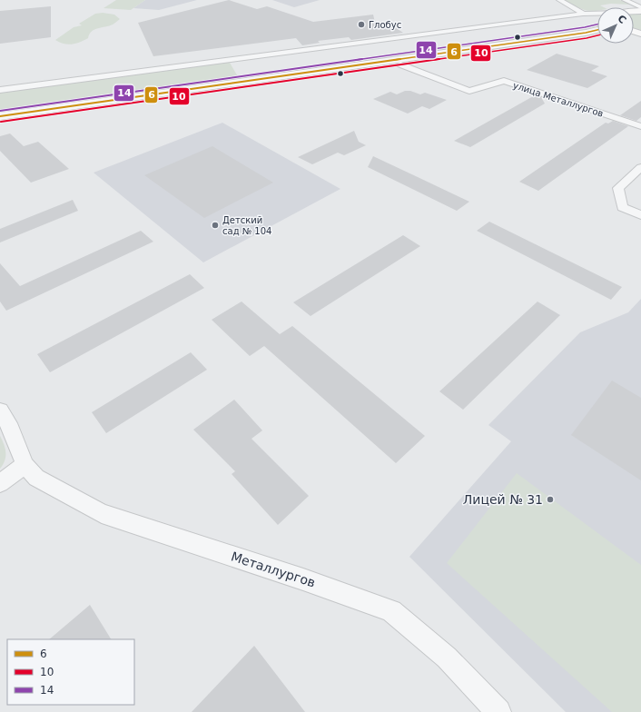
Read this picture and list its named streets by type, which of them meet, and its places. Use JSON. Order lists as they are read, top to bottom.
{
  "streets": {
    "street": ["улица Металлургов", "Металлургов"]
  },
  "places": ["Глобус", "Детский сад № 104", "Лицей № 31"],
  "lines": ["transit line 14", "transit line 6", "transit line 10"],
  "legend": ["6", "10", "14"],
  "north": "top right"
}
